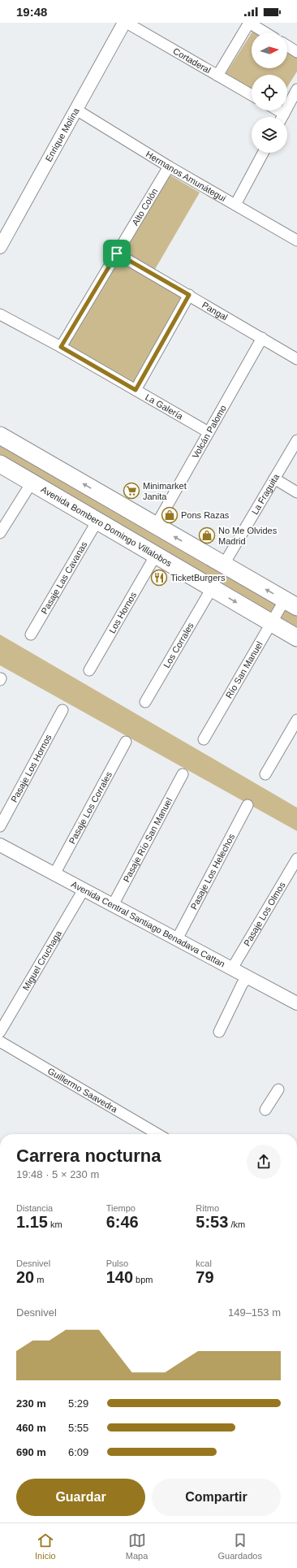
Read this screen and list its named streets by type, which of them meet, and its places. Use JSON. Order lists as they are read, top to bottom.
{
  "streets": {
    "main road": ["Avenida Bombero Domingo Villalobos"],
    "street": [
      "Cortaderal",
      "Enrique Molina",
      "Hermanos Amunátegui",
      "Alto Colón",
      "Pangal",
      "La Galería",
      "Volcán Palomo",
      "La Fraguita",
      "Pasaje Las Cavanas",
      "Los Hornos",
      "Los Corrales",
      "Río San Manuel",
      "Pasaje Los Hornos",
      "Pasaje Los Corrales",
      "Pasaje Río San Manuel",
      "Pasaje Los Helechos",
      "Pasaje Los Olmos",
      "Avenida Central Santiago Benadava Cattan",
      "Miguel Cruchaga",
      "Guillermo Saavedra"
    ]
  },
  "crossings": [
    ["Cortaderal", "Enrique Molina"],
    ["Enrique Molina", "Hermanos Amunátegui"],
    ["Hermanos Amunátegui", "Alto Colón"],
    ["Alto Colón", "Pangal"],
    ["Alto Colón", "La Galería"],
    ["Pangal", "Volcán Palomo"],
    ["La Galería", "Volcán Palomo"],
    ["Avenida Bombero Domingo Villalobos", "Pasaje Las Cavanas"],
    ["Avenida Bombero Domingo Villalobos", "Los Hornos"],
    ["Avenida Bombero Domingo Villalobos", "Los Corrales"],
    ["Avenida Bombero Domingo Villalobos", "Río San Manuel"],
    ["Pasaje Los Corrales", "Avenida Central Santiago Benadava Cattan"],
    ["Pasaje Río San Manuel", "Avenida Central Santiago Benadava Cattan"],
    ["Pasaje Los Helechos", "Avenida Central Santiago Benadava Cattan"],
    ["Pasaje Los Olmos", "Avenida Central Santiago Benadava Cattan"],
    ["Avenida Central Santiago Benadava Cattan", "Miguel Cruchaga"]
  ],
  "places": {
    "supermarket": ["Minimarket Janita"],
    "shop": ["Pons Razas", "No Me Olvides Madrid"],
    "restaurant": ["TicketBurgers"]
  },
  "north": "right",
  "page": {
    "status": "19:48",
    "heading": ["Carrera nocturna", "19:48 · 5 × 230 m"],
    "stats": [
      ["Distancia", "1.15 km"],
      ["Tiempo", "6:46"],
      ["Ritmo", "5:53 /km"],
      ["Desnivel", "20 m"],
      ["Pulso", "140 bpm"],
      ["kcal", "79"]
    ],
    "chart": ["Desnivel", "149–153 m"],
    "list": [
      {
        "name": "230 m",
        "note": "5:29"
      },
      {
        "name": "460 m",
        "note": "5:55"
      },
      {
        "name": "690 m",
        "note": "6:09"
      }
    ],
    "buttons": ["Guardar", "Compartir"],
    "tabs": ["Inicio", "Mapa", "Guardados"]
  }
}
